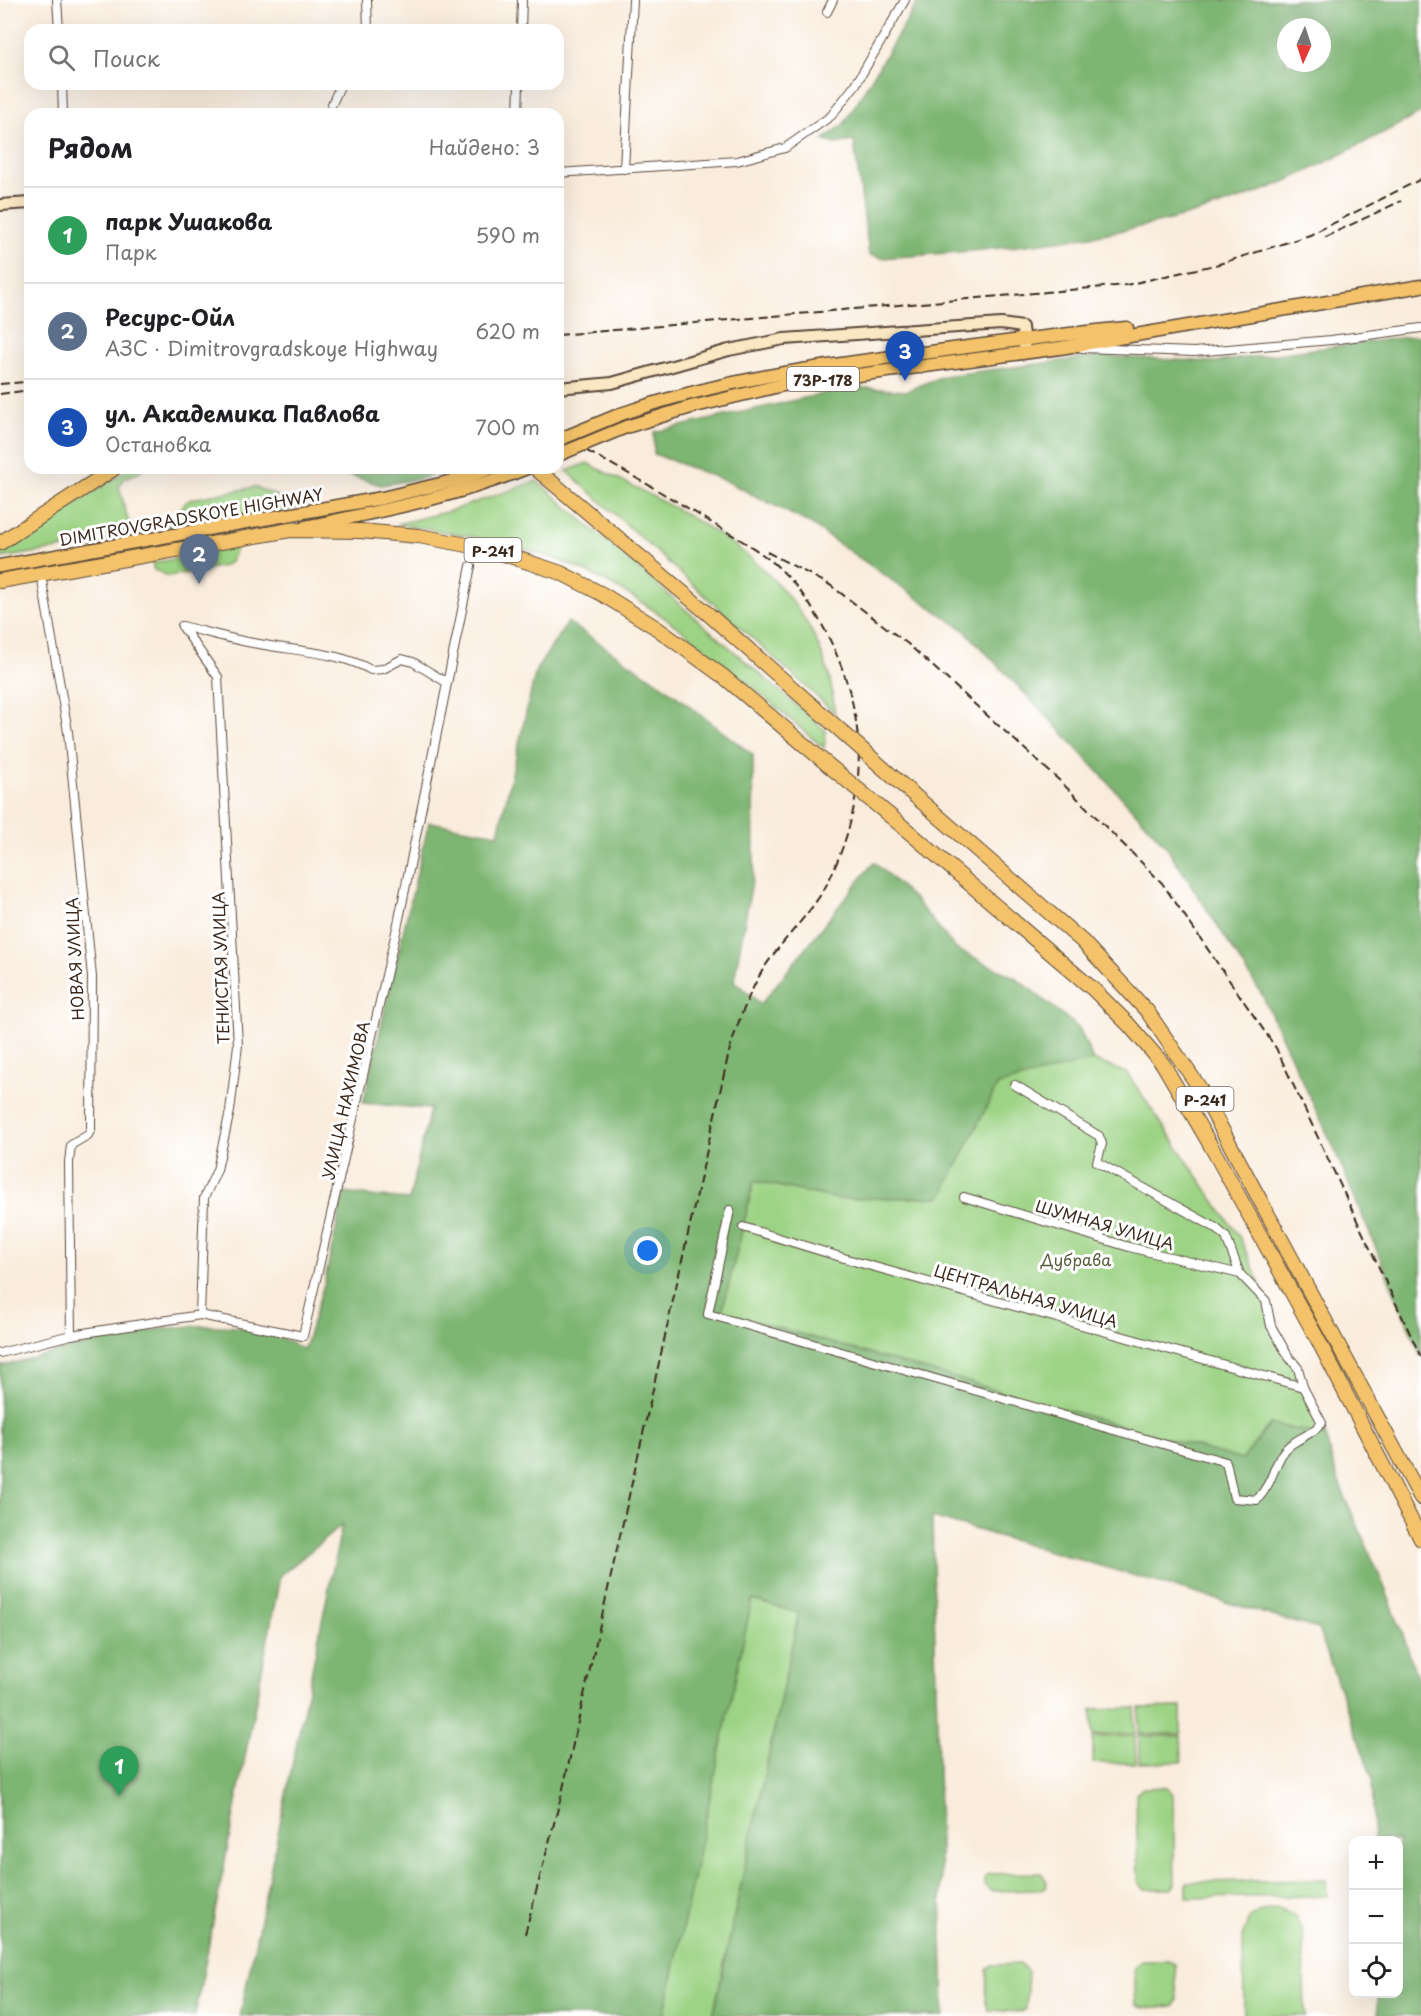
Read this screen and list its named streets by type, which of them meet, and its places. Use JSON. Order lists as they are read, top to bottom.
{
  "streets": {
    "highway": ["DIMITROVGRADSKOYE HIGHWAY", "Р-241"],
    "main road": ["73Р-178"],
    "street": [
      "НОВАЯ УЛИЦА",
      "ТЕНИСТАЯ УЛИЦА",
      "УЛИЦА НАХИМОВА",
      "ШУМНАЯ УЛИЦА",
      "ЦЕНТРАЛЬНАЯ УЛИЦА"
    ]
  },
  "crossings": [
    ["DIMITROVGRADSKOYE HIGHWAY", "Р-241"],
    ["DIMITROVGRADSKOYE HIGHWAY", "НОВАЯ УЛИЦА"],
    ["НОВАЯ УЛИЦА", "УЛИЦА НАХИМОВА"],
    ["ТЕНИСТАЯ УЛИЦА", "УЛИЦА НАХИМОВА"]
  ],
  "parks": ["Дубрава"],
  "north": "bottom",
  "page": {
    "search": "Поиск",
    "heading": ["Рядом", "Найдено: 3"],
    "list": [
      {
        "mark": "1",
        "name": "парк Ушакова",
        "note": "Парк",
        "value": "590 m"
      },
      {
        "mark": "2",
        "name": "Ресурс-Ойл",
        "note": "АЗС · Dimitrovgradskoye Highway",
        "value": "620 m"
      },
      {
        "mark": "3",
        "name": "ул. Академика Павлова",
        "note": "Остановка",
        "value": "700 m"
      }
    ],
    "pins": ["3", "2", "1"],
    "map_buttons": ["+", "−"]
  }
}
